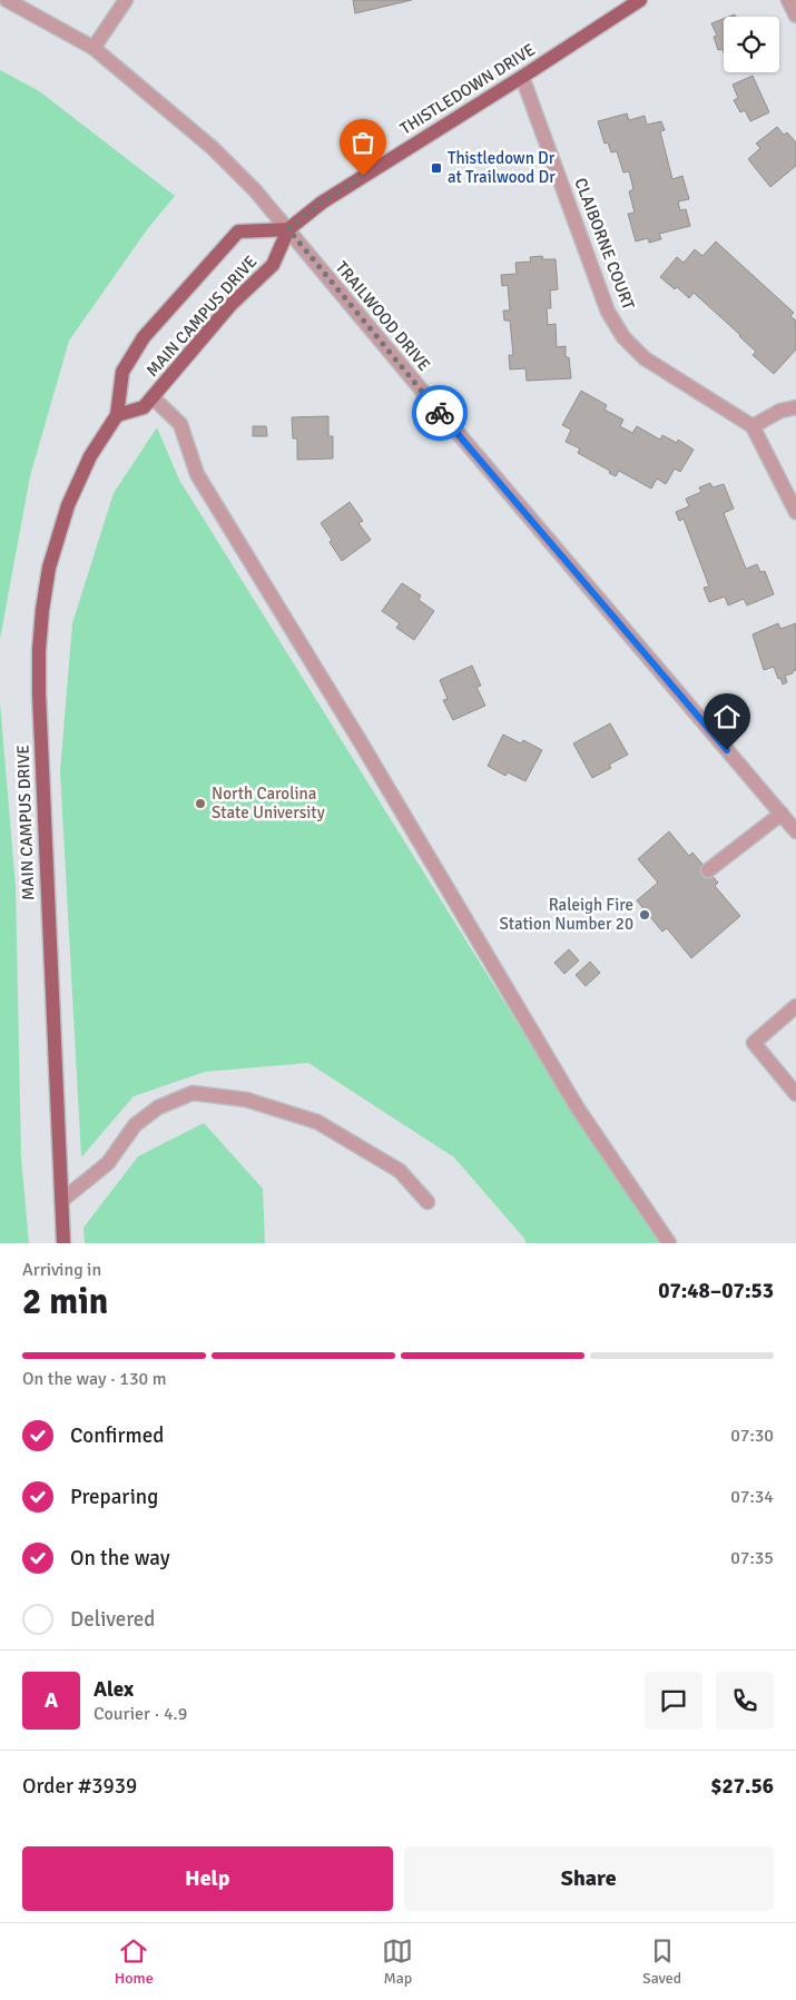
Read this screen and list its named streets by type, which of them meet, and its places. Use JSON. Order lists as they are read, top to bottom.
{
  "streets": {
    "main road": ["THISTLEDOWN DRIVE", "MAIN CAMPUS DRIVE"],
    "street": ["CLAIBORNE COURT", "TRAILWOOD DRIVE"]
  },
  "crossings": [
    ["THISTLEDOWN DRIVE", "CLAIBORNE COURT"],
    ["THISTLEDOWN DRIVE", "MAIN CAMPUS DRIVE"],
    ["THISTLEDOWN DRIVE", "TRAILWOOD DRIVE"],
    ["MAIN CAMPUS DRIVE", "TRAILWOOD DRIVE"]
  ],
  "places": {
    "transit": ["Thistledown Dr at Trailwood Dr"],
    "other": ["North Carolina State University", "Raleigh Fire Station Number 20"]
  },
  "page": {
    "heading": ["2 min", "Arriving in", "07:48–07:53"],
    "panel": [
      "Alex",
      "Courier · 4.9",
      "Order #3939",
      "$27.56"
    ],
    "bar": "On the way · 130 m",
    "list": [
      ["Confirmed", "07:30"],
      ["Preparing", "07:34"],
      ["On the way", "07:35"],
      "Delivered"
    ],
    "round": "A",
    "buttons": ["Help", "Share"],
    "tabs": ["Home", "Map", "Saved"]
  }
}
